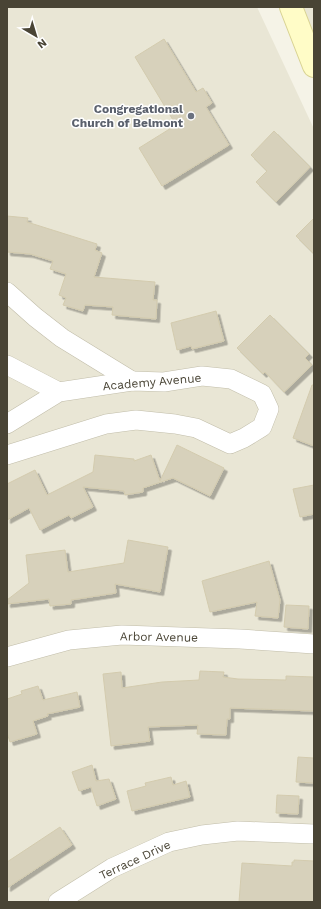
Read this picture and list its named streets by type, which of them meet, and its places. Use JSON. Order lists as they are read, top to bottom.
{
  "streets": {
    "street": ["Academy Avenue", "Arbor Avenue", "Terrace Drive"]
  },
  "places": ["Congregational Church of Belmont"],
  "north": "bottom right"
}
